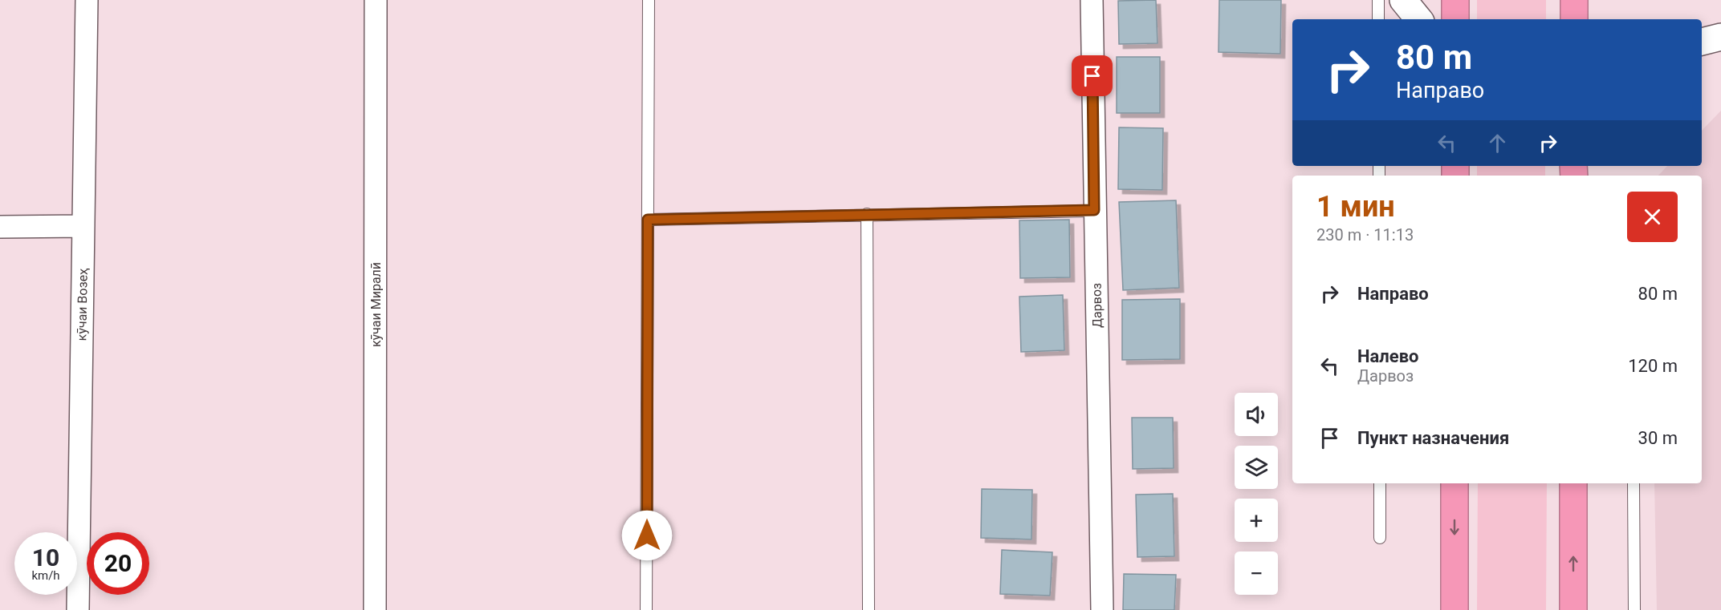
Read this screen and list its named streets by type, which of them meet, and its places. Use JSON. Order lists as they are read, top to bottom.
{
  "streets": {
    "street": ["кӯчаи Возеҳ", "кӯчаи Миралӣ", "Дарвоз"]
  },
  "page": {
    "turn": ["80 m", "Направо"],
    "heading": ["1 мин", "230 m · 11:13"],
    "list": [
      {
        "name": "Направо",
        "value": "80 m"
      },
      {
        "name": "Налево",
        "note": "Дарвоз",
        "value": "120 m"
      },
      {
        "name": "Пункт назначения",
        "value": "30 m"
      }
    ],
    "map_buttons": ["+", "−"],
    "speed": "10 km/h",
    "limit": "20"
  }
}
